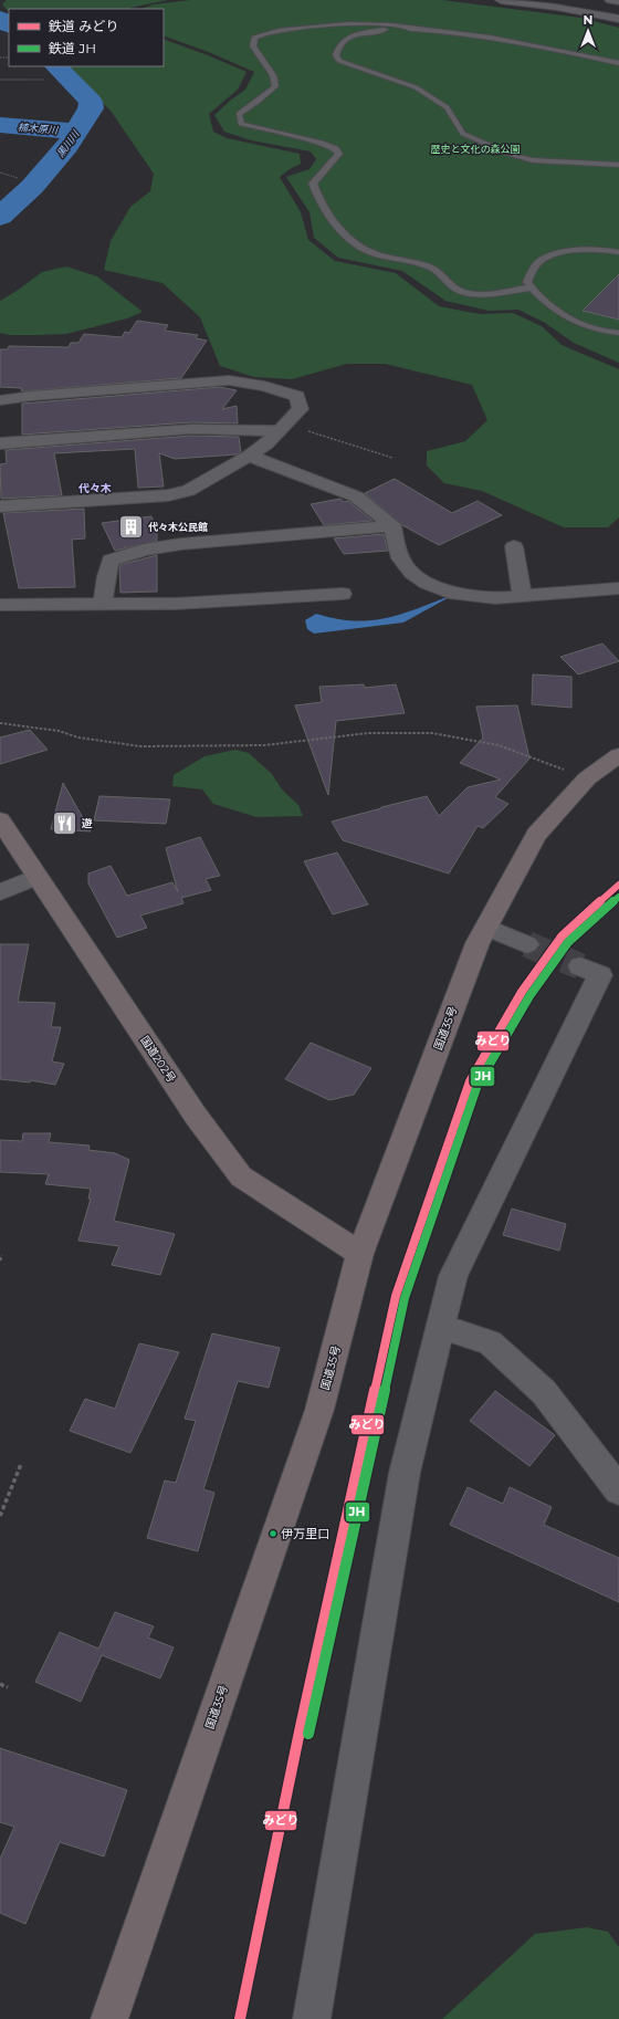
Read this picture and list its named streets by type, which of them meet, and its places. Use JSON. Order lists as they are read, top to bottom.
{
  "streets": {
    "highway": ["国道35号", "国道202号"]
  },
  "crossings": [
    ["国道35号", "国道202号"]
  ],
  "districts": ["代々木"],
  "water": ["楠木原川", "黒川川"],
  "parks": ["歴史と文化の森公園"],
  "places": {
    "building": ["代々木公民館"],
    "restaurant": ["遊"],
    "other": ["伊万里口"]
  },
  "lines": ["rail line みどり", "rail line JH"],
  "legend": ["鉄道 みどり", "鉄道 JH"],
  "north": "top"
}
